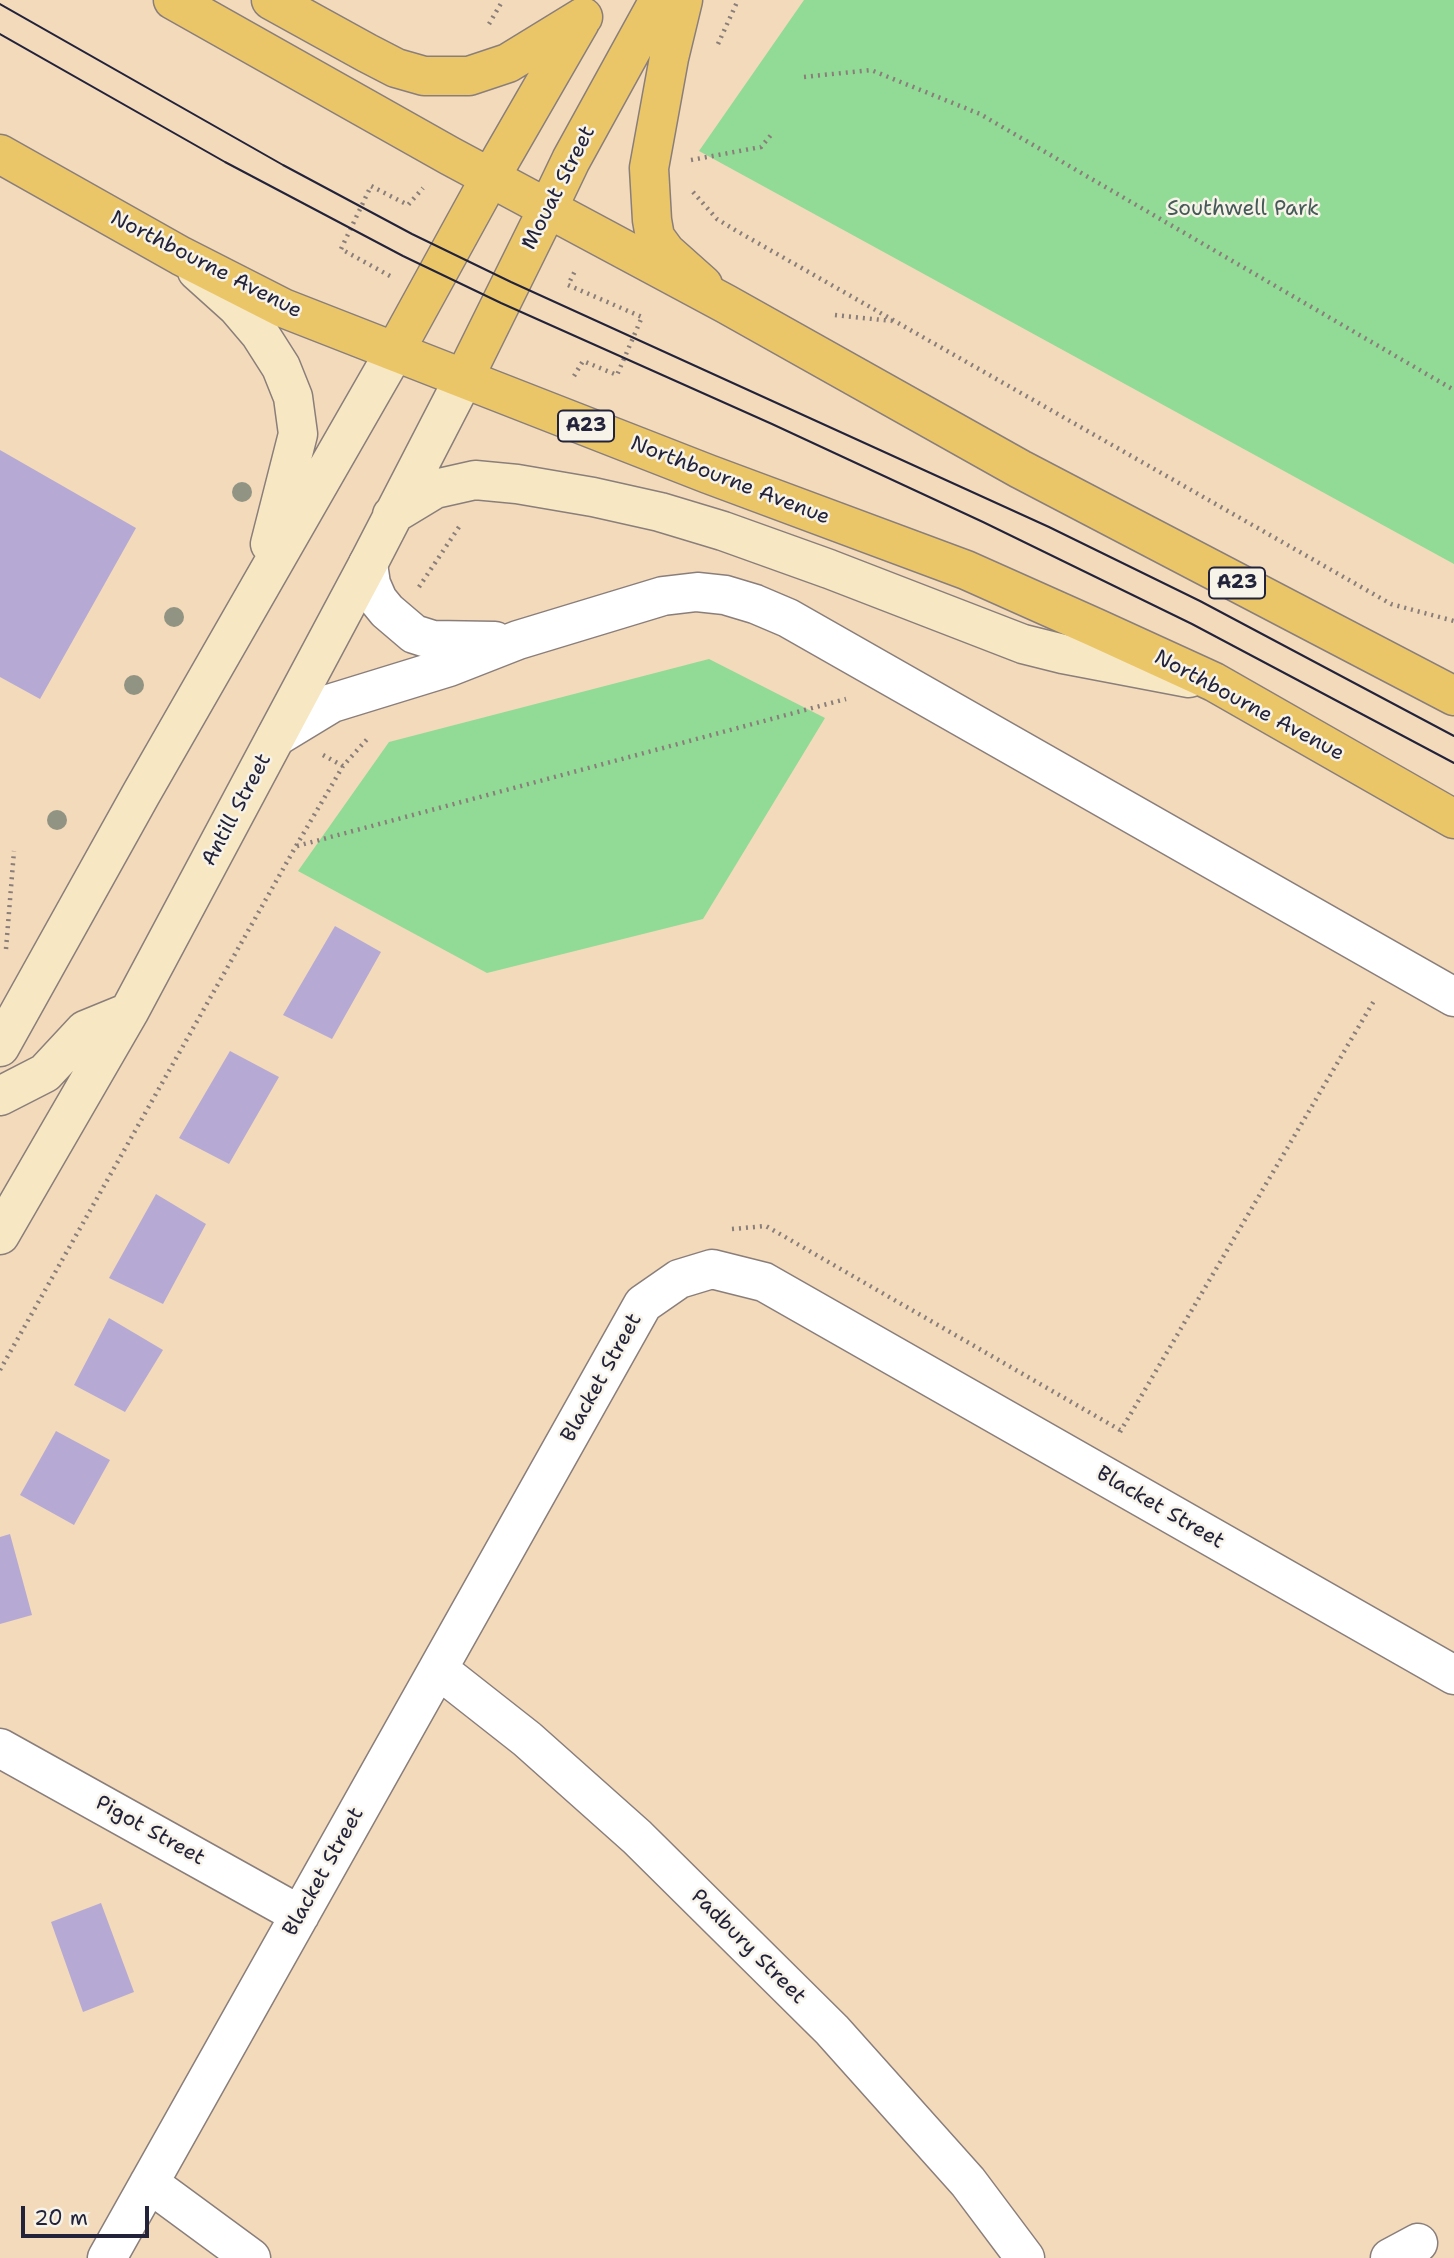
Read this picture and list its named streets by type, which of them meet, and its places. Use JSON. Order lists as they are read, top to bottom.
{
  "streets": {
    "main road": [
      "Mouat Street",
      "Northbourne Avenue",
      "A23",
      "Antill Street"
    ],
    "street": ["Blacket Street", "Pigot Street", "Padbury Street"]
  },
  "crossings": [
    ["Mouat Street", "Northbourne Avenue"],
    ["Mouat Street", "A23"],
    ["Mouat Street", "Antill Street"],
    ["Northbourne Avenue", "Antill Street"],
    ["Blacket Street", "Pigot Street"],
    ["Blacket Street", "Padbury Street"]
  ],
  "parks": ["Southwell Park"],
  "scale_bar": "20 m"
}
